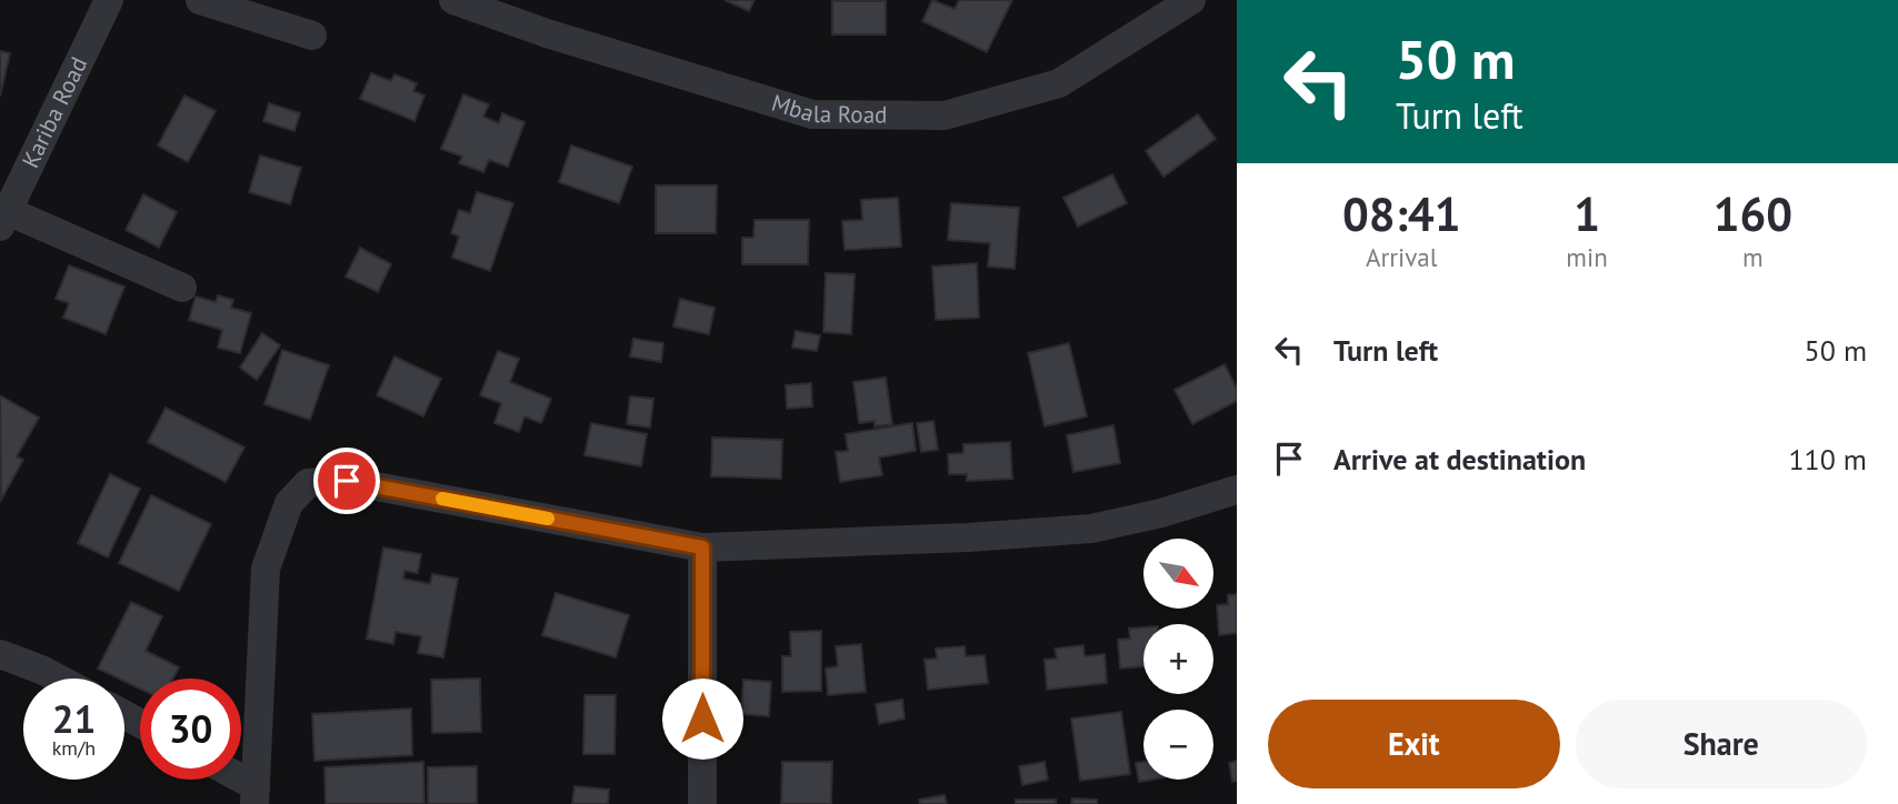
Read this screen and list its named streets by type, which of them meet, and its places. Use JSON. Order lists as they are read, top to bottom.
{
  "streets": {
    "street": ["Mbala Road", "Kariba Road"]
  },
  "north": "bottom right",
  "page": {
    "turn": ["50 m", "Turn left"],
    "eta": [
      "08:41",
      "Arrival",
      "1",
      "min",
      "160",
      "m"
    ],
    "list": [
      {
        "name": "Turn left",
        "value": "50 m"
      },
      {
        "name": "Arrive at destination",
        "value": "110 m"
      }
    ],
    "map_buttons": ["+", "−"],
    "speed": "21 km/h",
    "limit": "30",
    "buttons": ["Exit", "Share"]
  }
}
